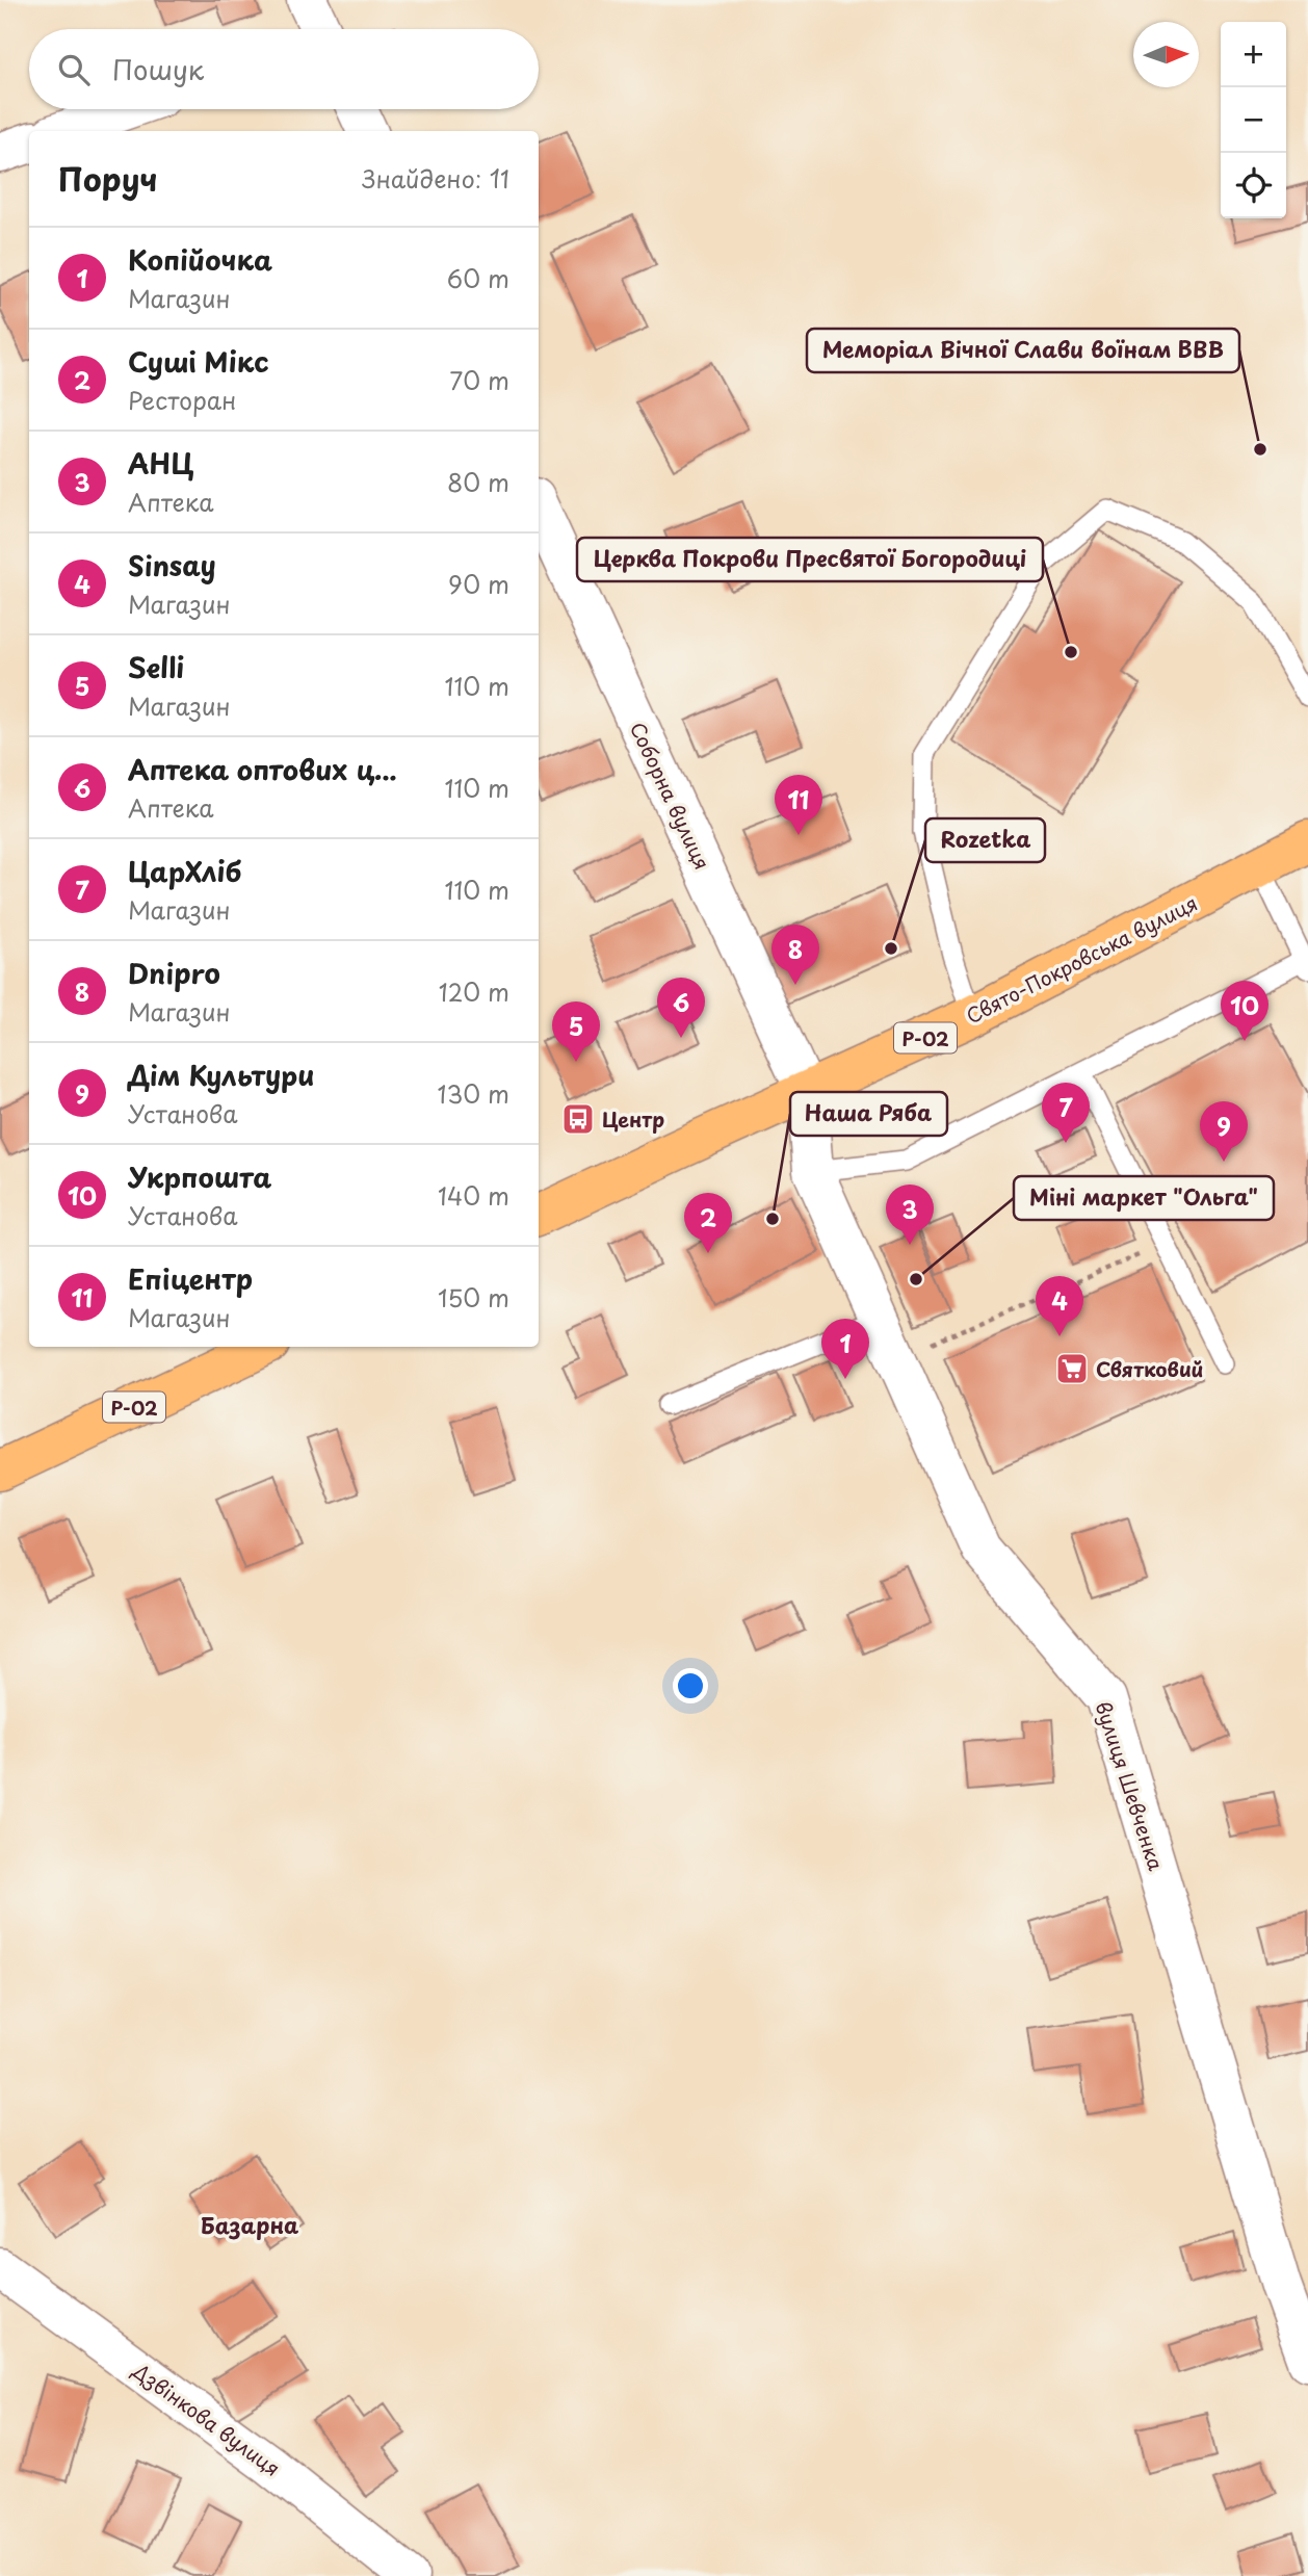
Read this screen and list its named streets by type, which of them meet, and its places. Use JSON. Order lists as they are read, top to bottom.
{
  "streets": {
    "main road": ["Свято-Покровська вулиця", "Р-02"],
    "street": ["Соборна вулиця", "вулиця Шевченка", "Дзвінкова вулиця"]
  },
  "crossings": [
    ["Соборна вулиця", "Свято-Покровська вулиця"],
    ["Соборна вулиця", "вулиця Шевченка"],
    ["Свято-Покровська вулиця", "вулиця Шевченка"]
  ],
  "districts": ["Базарна"],
  "places": {
    "other": [
      "Меморіал Вічної Слави воїнам ВВВ",
      "Церква Покрови Пресвятої Богородиці",
      "Rozetka",
      "Наша Ряба",
      "Міні маркет \"Ольга\""
    ],
    "bus stop": ["Центр"],
    "supermarket": ["Святковий"]
  },
  "north": "right",
  "page": {
    "map_buttons": ["+", "−"],
    "search": "Пошук",
    "heading": ["Поруч", "Знайдено: 11"],
    "list": [
      {
        "mark": "1",
        "name": "Копійочка",
        "note": "Магазин",
        "value": "60 m"
      },
      {
        "mark": "2",
        "name": "Суші Мікс",
        "note": "Ресторан",
        "value": "70 m"
      },
      {
        "mark": "3",
        "name": "АНЦ",
        "note": "Аптека",
        "value": "80 m"
      },
      {
        "mark": "4",
        "name": "Sinsay",
        "note": "Магазин",
        "value": "90 m"
      },
      {
        "mark": "5",
        "name": "Selli",
        "note": "Магазин",
        "value": "110 m"
      },
      {
        "mark": "6",
        "name": "Аптека оптових ц...",
        "note": "Аптека",
        "value": "110 m"
      },
      {
        "mark": "7",
        "name": "ЦарХліб",
        "note": "Магазин",
        "value": "110 m"
      },
      {
        "mark": "8",
        "name": "Dnipro",
        "note": "Магазин",
        "value": "120 m"
      },
      {
        "mark": "9",
        "name": "Дім Культури",
        "note": "Установа",
        "value": "130 m"
      },
      {
        "mark": "10",
        "name": "Укрпошта",
        "note": "Установа",
        "value": "140 m"
      },
      {
        "mark": "11",
        "name": "Епіцентр",
        "note": "Магазин",
        "value": "150 m"
      }
    ],
    "pins": [
      "11",
      "8",
      "6",
      "10",
      "5",
      "7",
      "9",
      "3",
      "2",
      "4",
      "1"
    ]
  }
}
